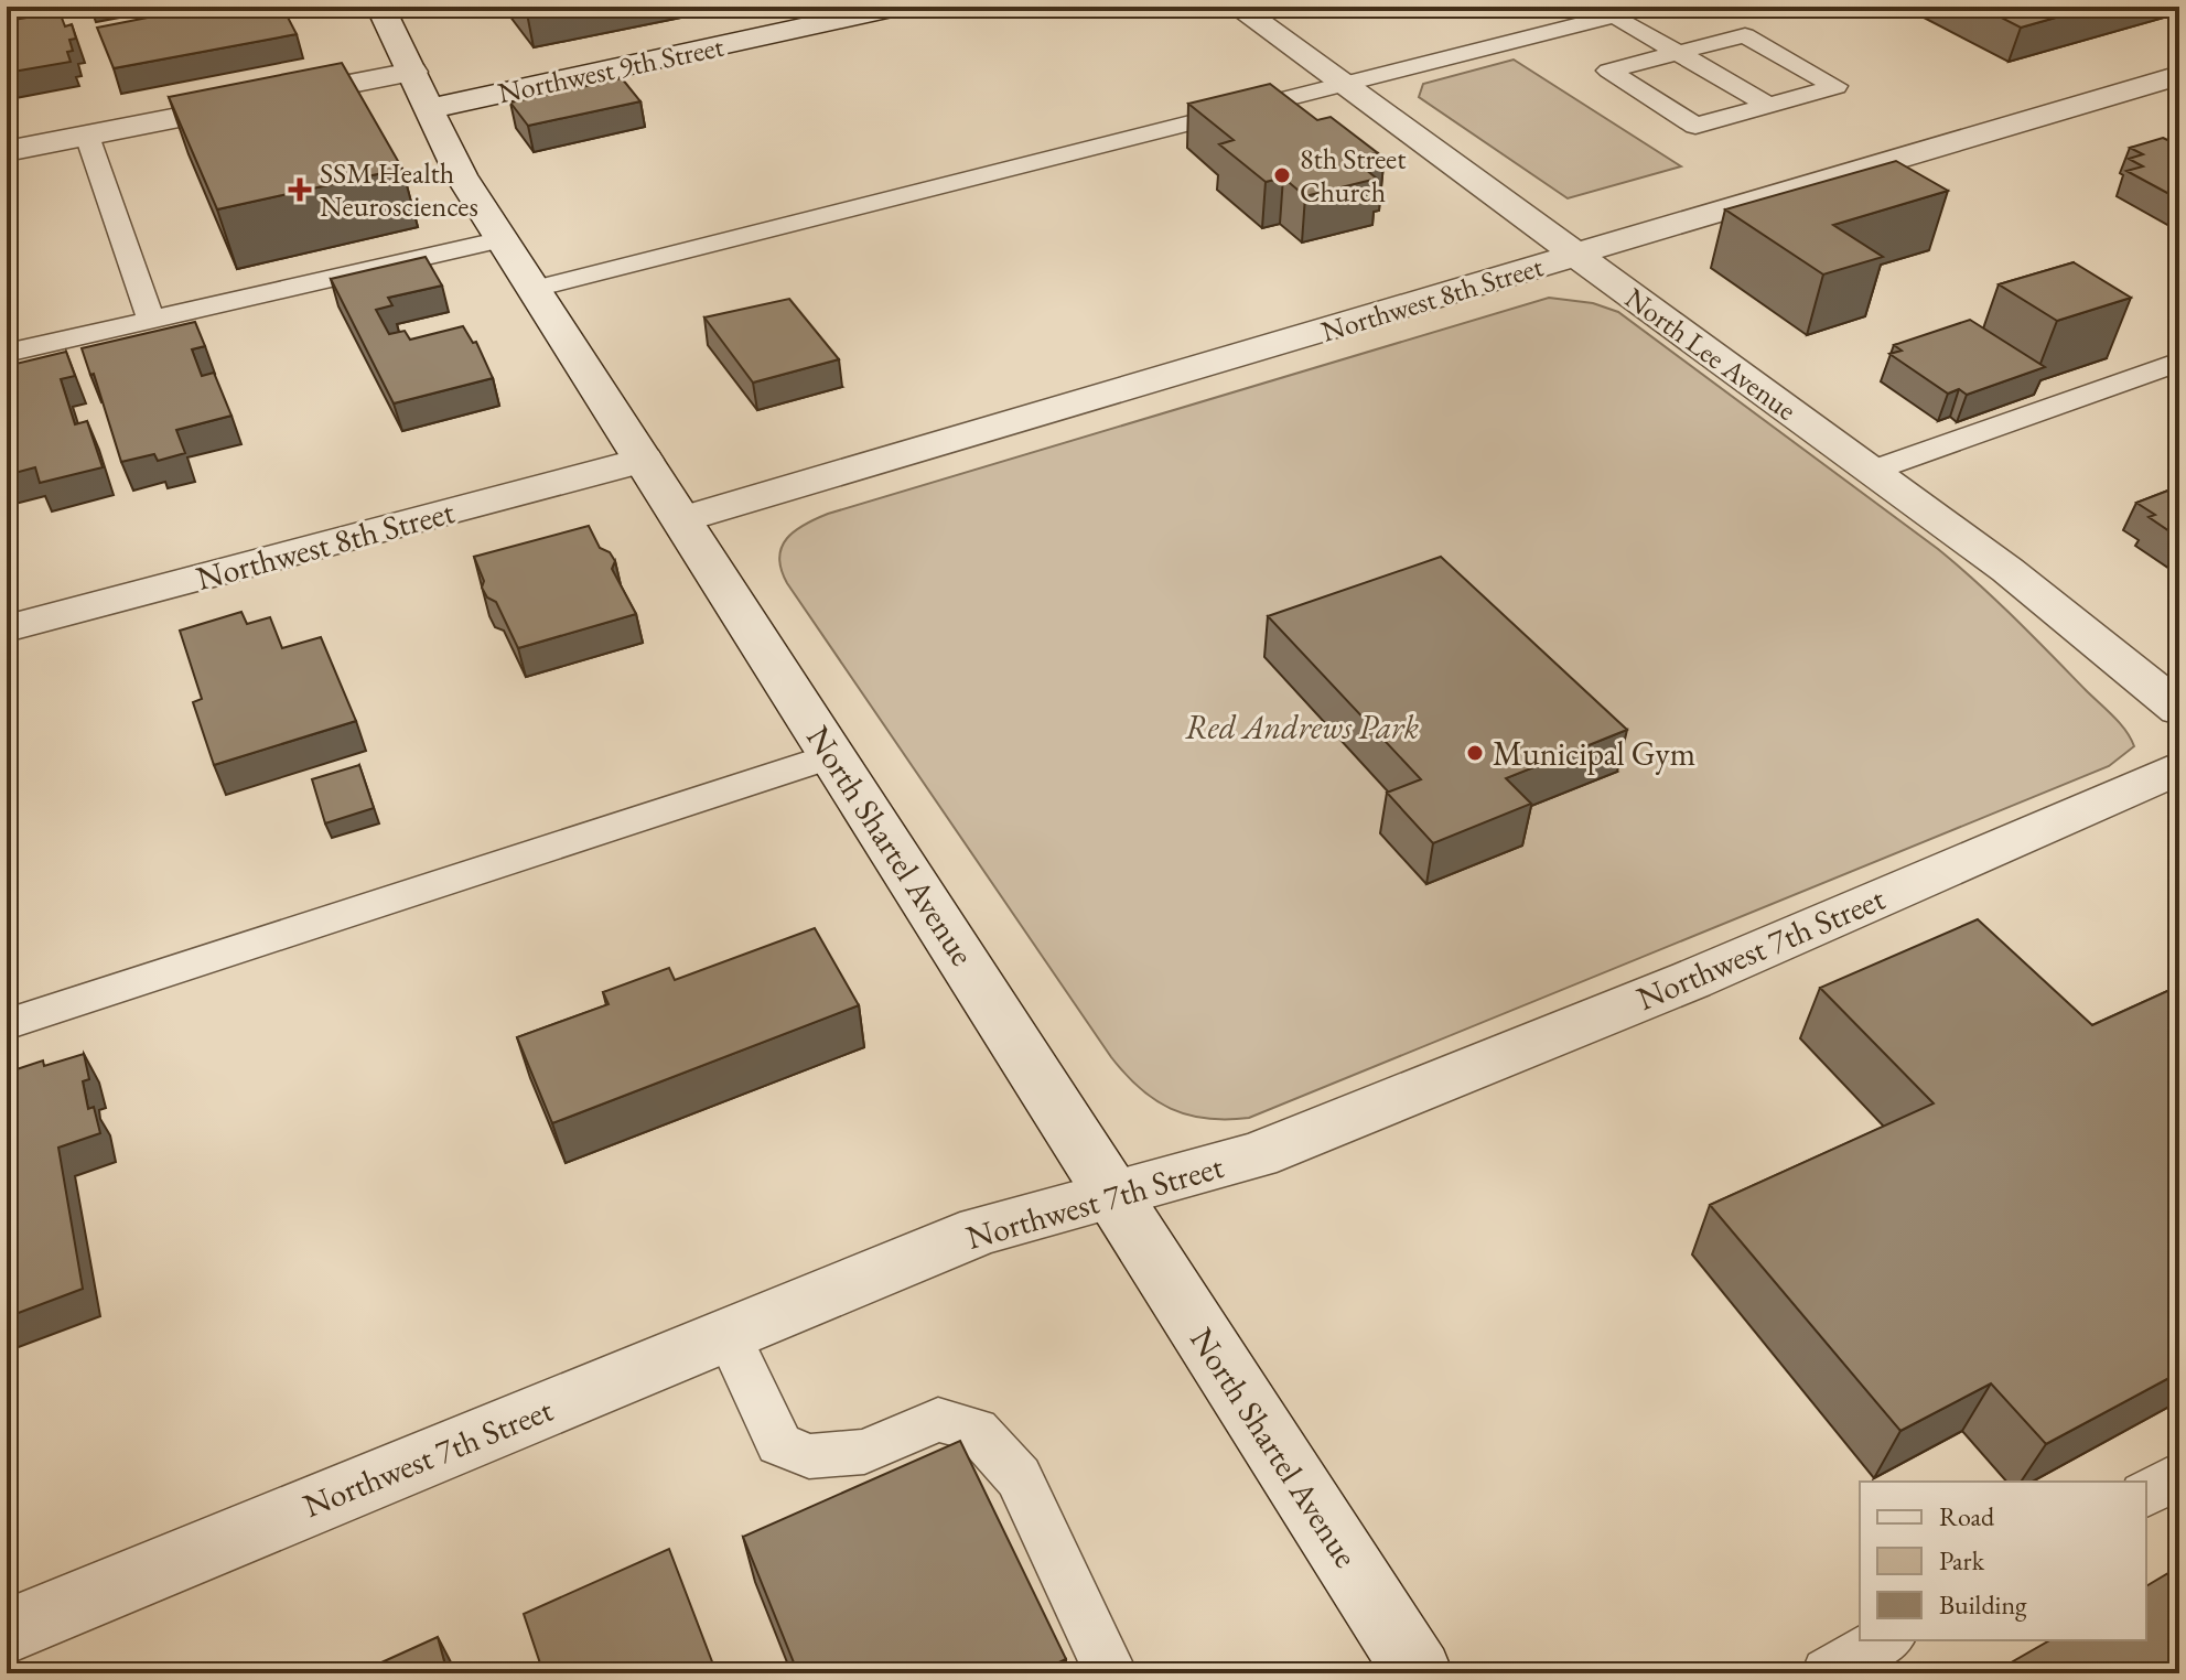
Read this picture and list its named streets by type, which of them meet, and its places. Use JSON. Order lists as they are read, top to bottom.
{
  "streets": {
    "street": [
      "Northwest 9th Street",
      "Northwest 8th Street",
      "North Lee Avenue",
      "North Shartel Avenue",
      "Northwest 7th Street"
    ]
  },
  "crossings": [
    ["Northwest 9th Street", "North Shartel Avenue"],
    ["Northwest 8th Street", "North Lee Avenue"],
    ["Northwest 8th Street", "North Shartel Avenue"],
    ["North Shartel Avenue", "Northwest 7th Street"]
  ],
  "parks": ["Red Andrews Park"],
  "places": {
    "other": ["8th Street Church", "Municipal Gym"],
    "health": ["SSM Health Neurosciences"]
  },
  "legend": ["Road", "Park", "Building"]
}
